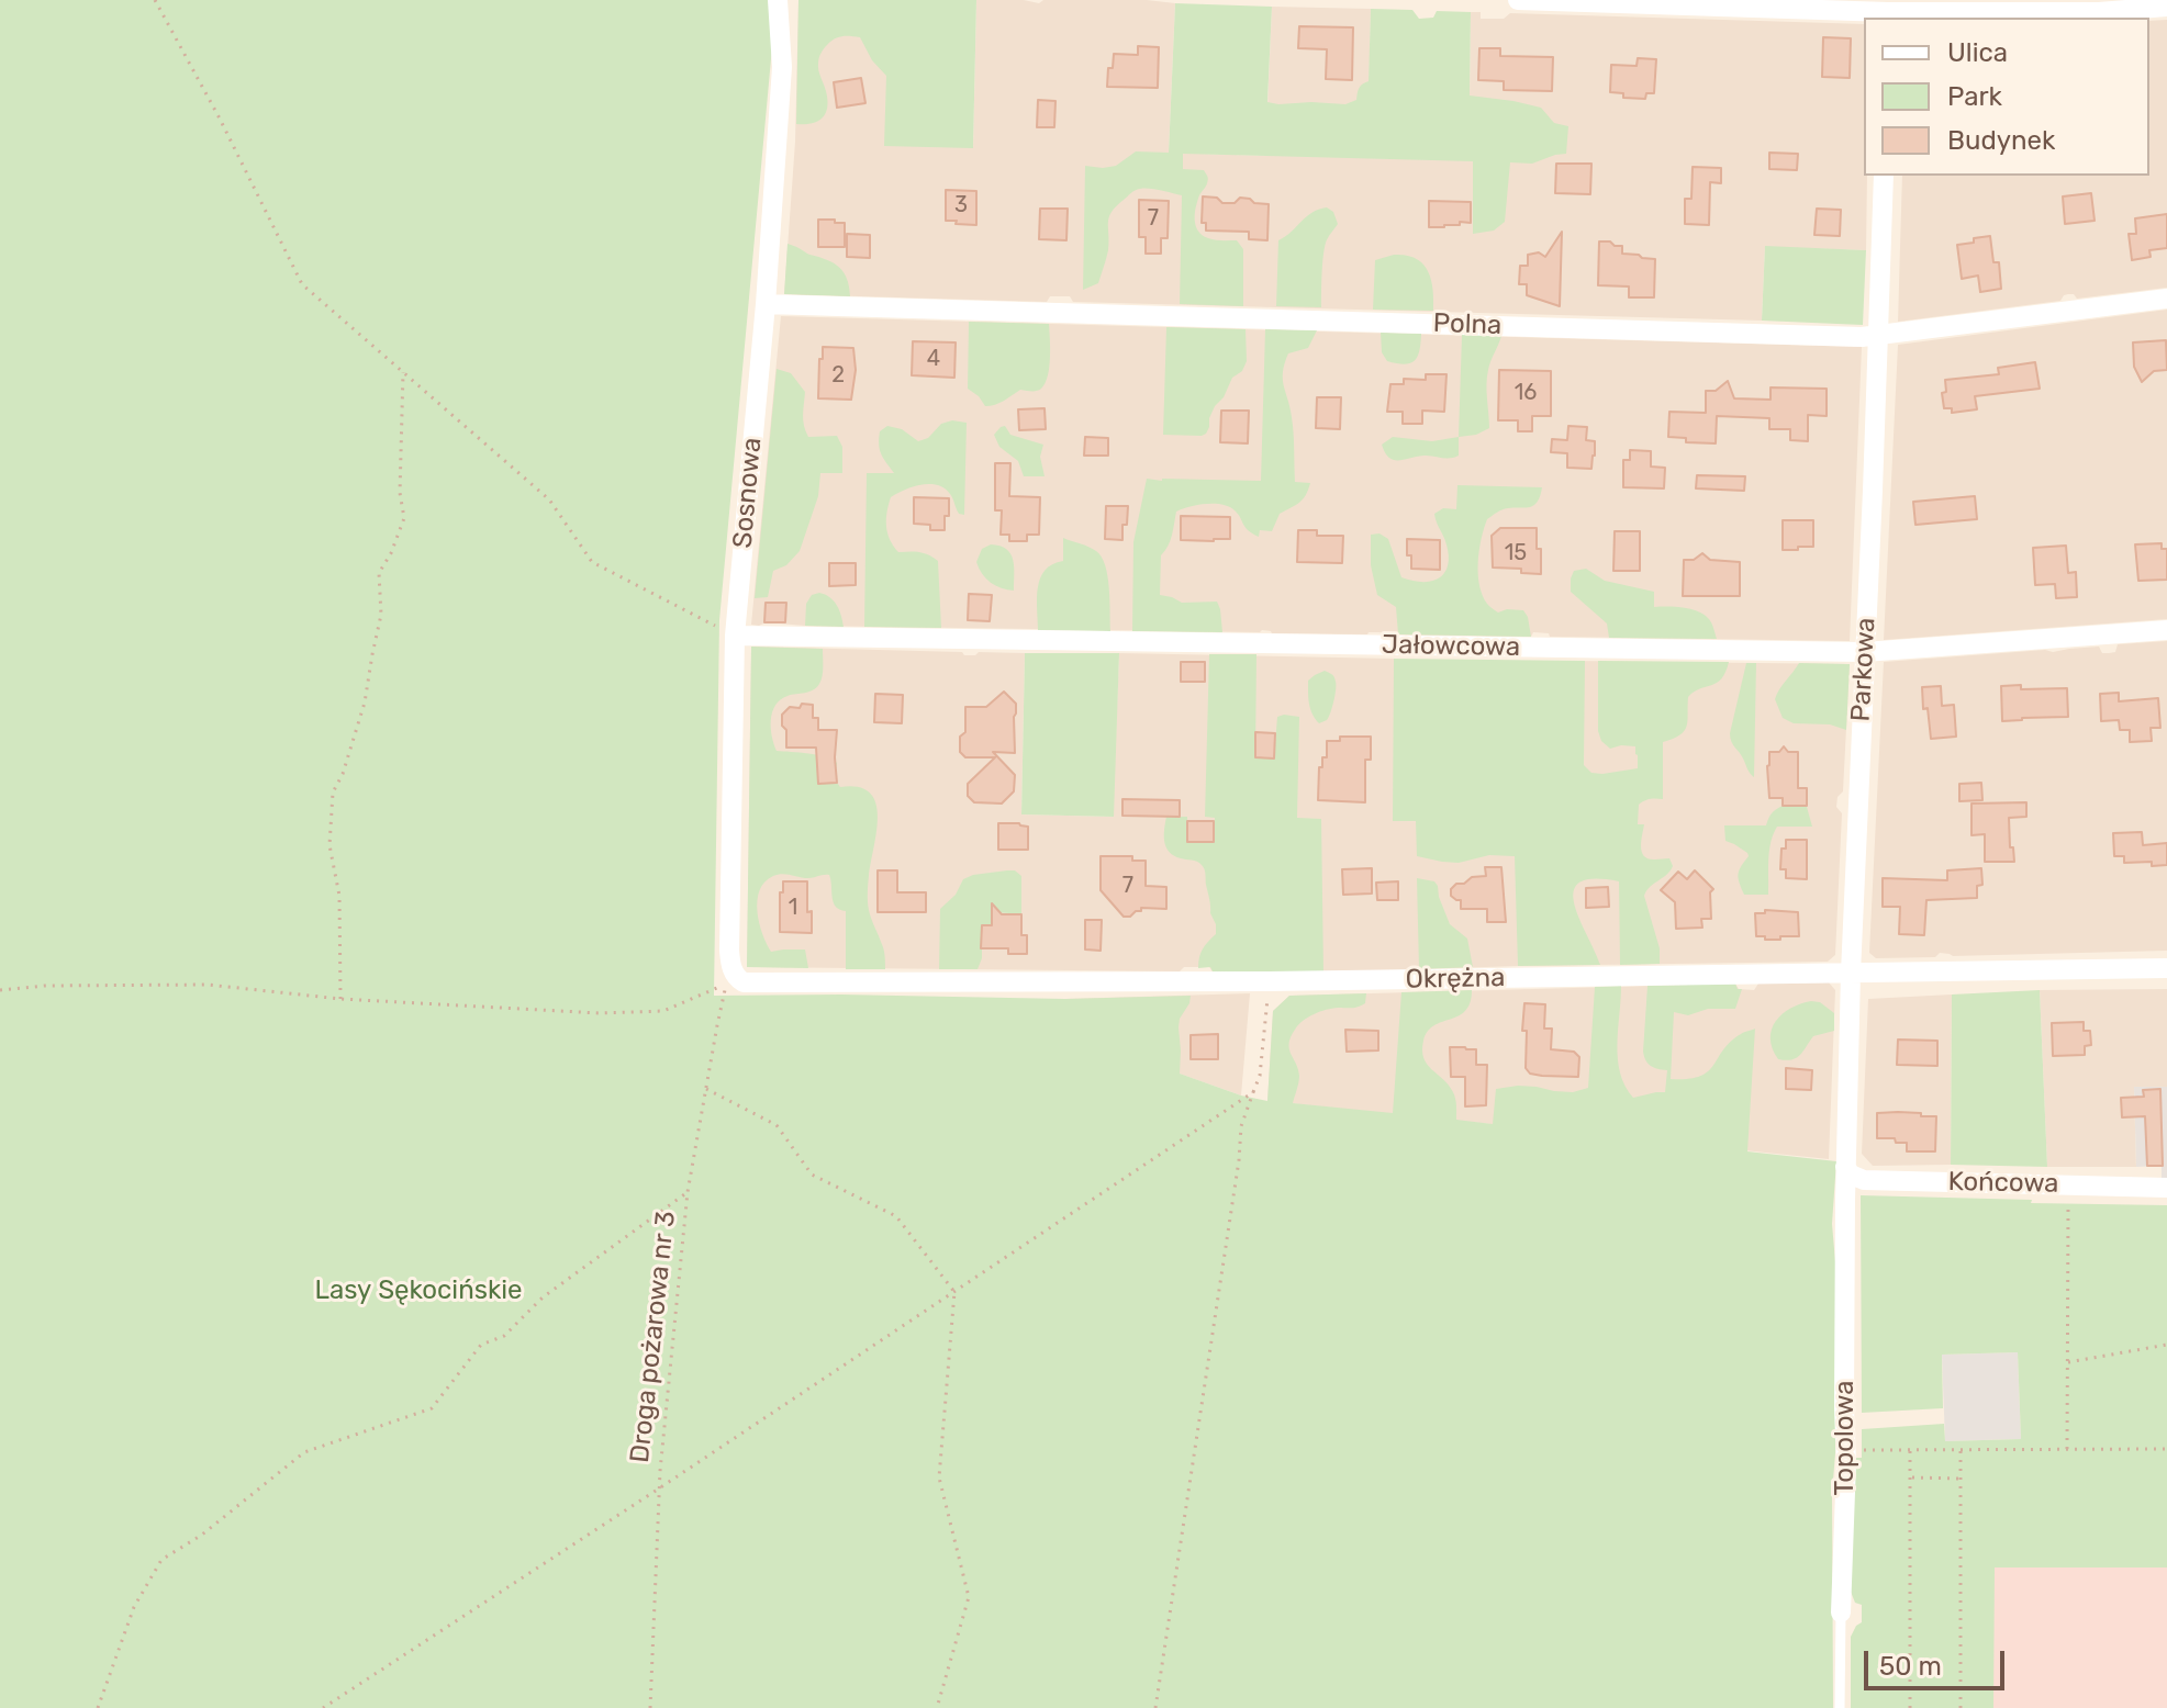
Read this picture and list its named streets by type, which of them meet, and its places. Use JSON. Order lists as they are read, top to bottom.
{
  "streets": {
    "street": [
      "Polna",
      "Sosnowa",
      "Jałowcowa",
      "Parkowa",
      "Okrężna",
      "Końcowa",
      "Topolowa"
    ],
    "path": ["Droga pożarowa nr 3"]
  },
  "crossings": [
    ["Polna", "Sosnowa"],
    ["Polna", "Parkowa"],
    ["Sosnowa", "Jałowcowa"],
    ["Sosnowa", "Okrężna"],
    ["Sosnowa", "Droga pożarowa nr 3"],
    ["Jałowcowa", "Parkowa"],
    ["Parkowa", "Okrężna"],
    ["Parkowa", "Końcowa"],
    ["Parkowa", "Topolowa"],
    ["Okrężna", "Droga pożarowa nr 3"],
    ["Końcowa", "Topolowa"]
  ],
  "parks": ["Lasy Sękocińskie"],
  "house_numbers": [
    "3",
    "7",
    "4",
    "2",
    "16",
    "15",
    "7",
    "1"
  ],
  "legend": ["Ulica", "Park", "Budynek"],
  "scale_bar": "50 m"
}
